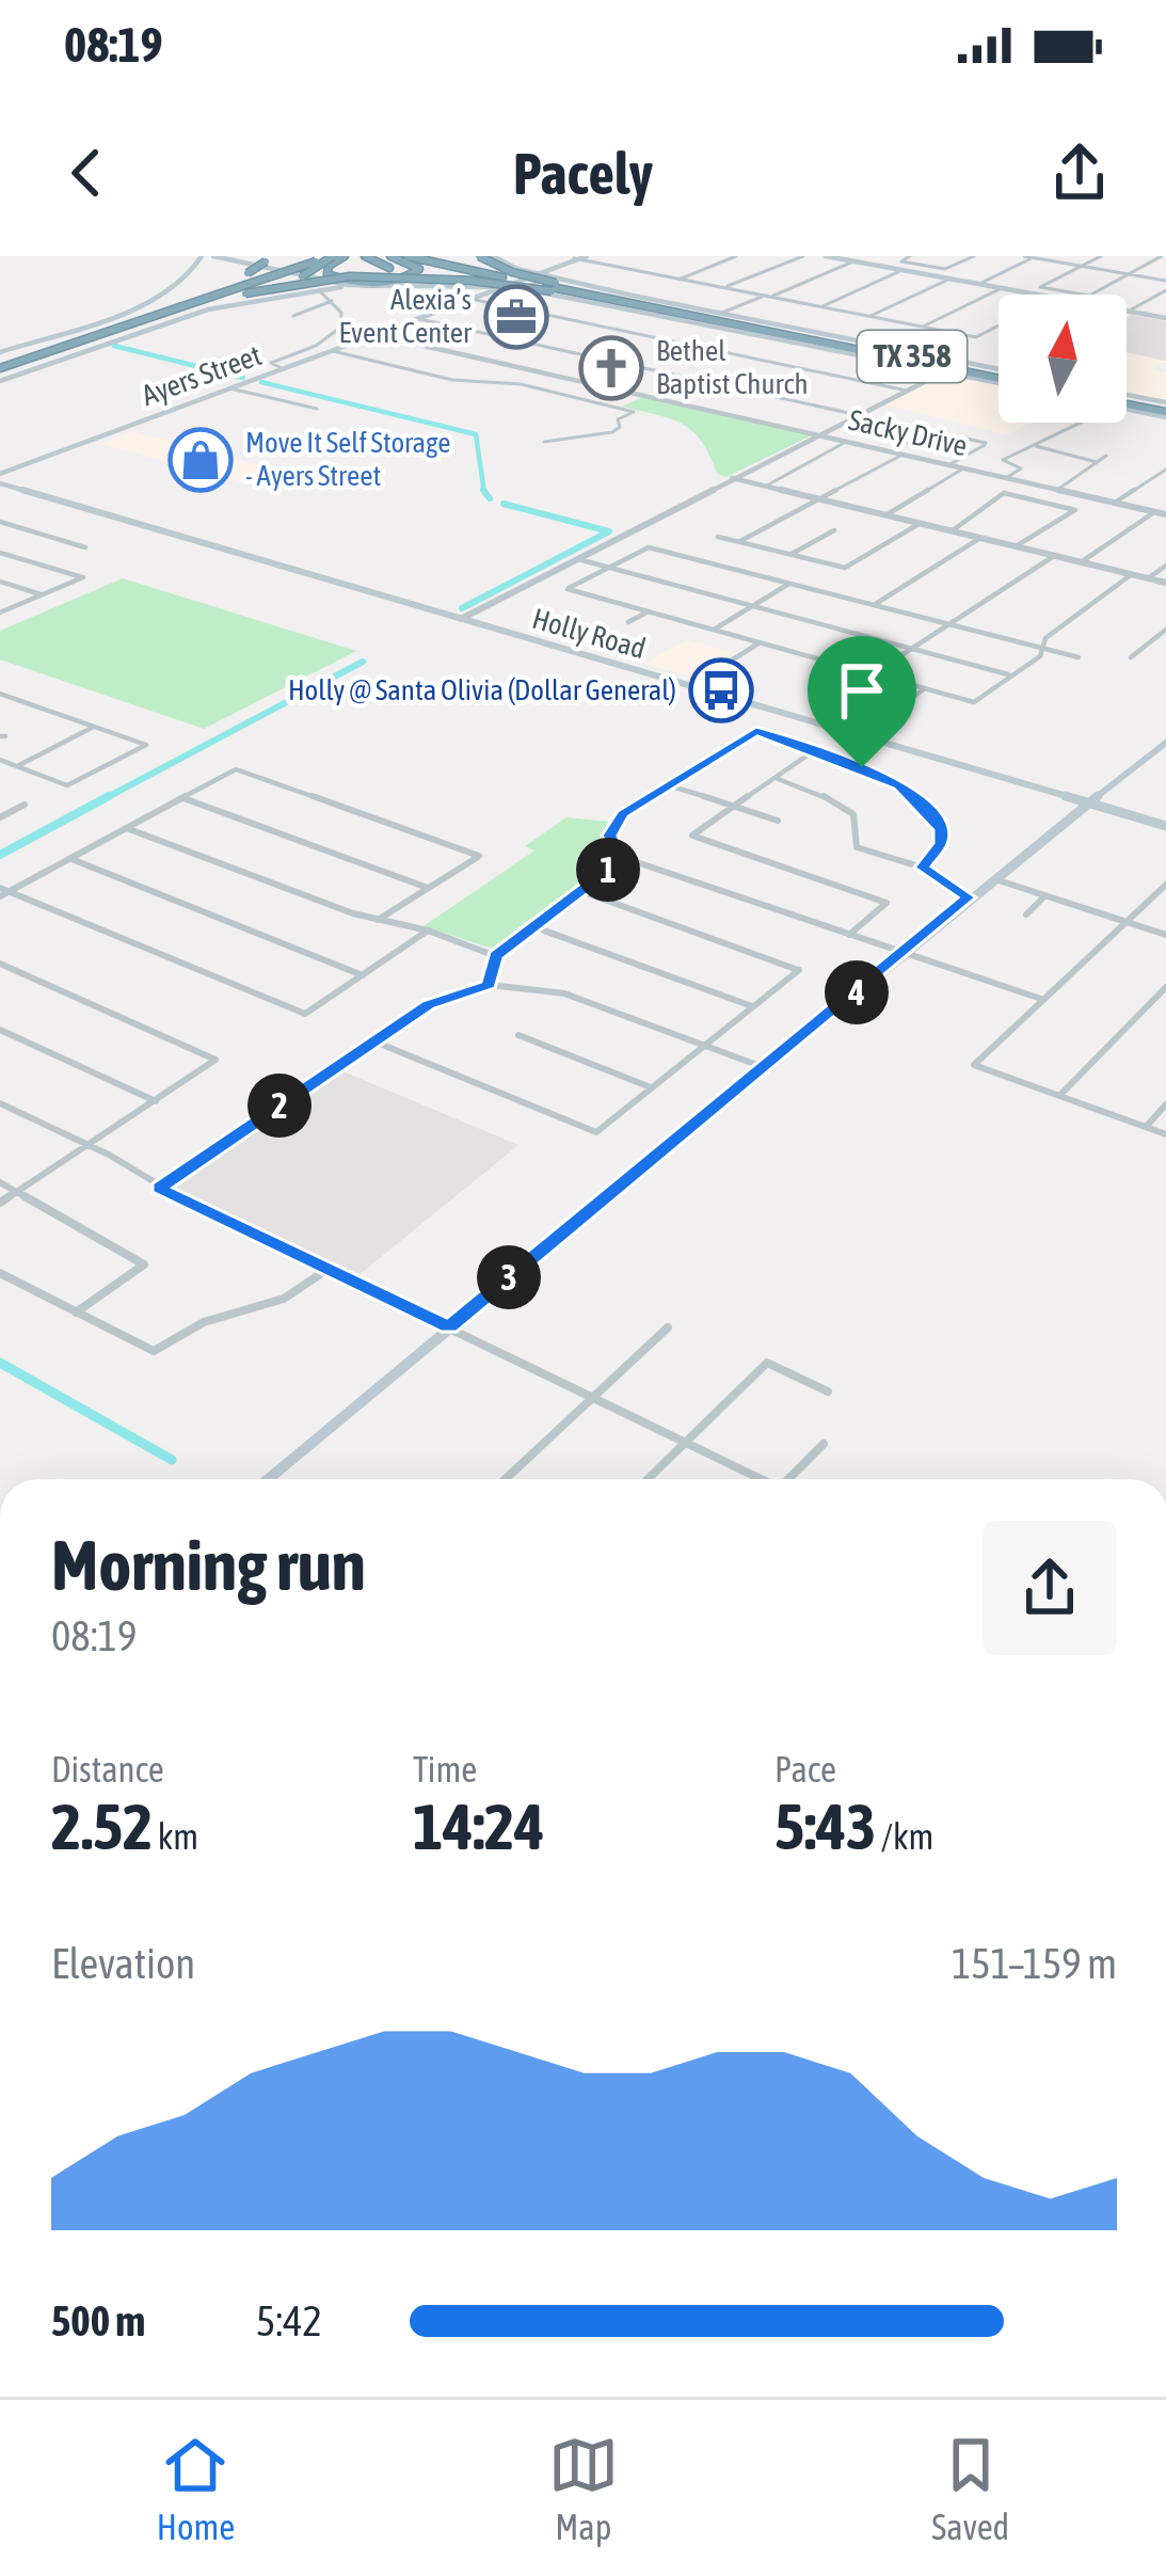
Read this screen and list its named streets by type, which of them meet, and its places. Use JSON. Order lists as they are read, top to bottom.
{
  "streets": {
    "highway": ["TX 358"],
    "main road": ["Ayers Street", "Holly Road"],
    "street": ["Sacky Drive"]
  },
  "crossings": [
    ["TX 358", "Ayers Street"],
    ["Ayers Street", "Sacky Drive"],
    ["Ayers Street", "Holly Road"]
  ],
  "places": {
    "office": ["Alexia’s Event Center"],
    "church": ["Bethel Baptist Church"],
    "shop": ["Move It Self Storage - Ayers Street"],
    "bus stop": ["Holly @ Santa Olivia (Dollar General)"]
  },
  "north": "top",
  "page": {
    "status": "08:19",
    "header": "Pacely",
    "pins": [
      "1",
      "4",
      "2",
      "3"
    ],
    "heading": ["Morning run", "08:19"],
    "stats": [
      ["Distance", "2.52 km"],
      ["Time", "14:24"],
      ["Pace", "5:43 /km"]
    ],
    "chart": ["Elevation", "151–159 m"],
    "list": [
      {
        "name": "500 m",
        "note": "5:42"
      }
    ],
    "tabs": ["Home", "Map", "Saved"]
  }
}
